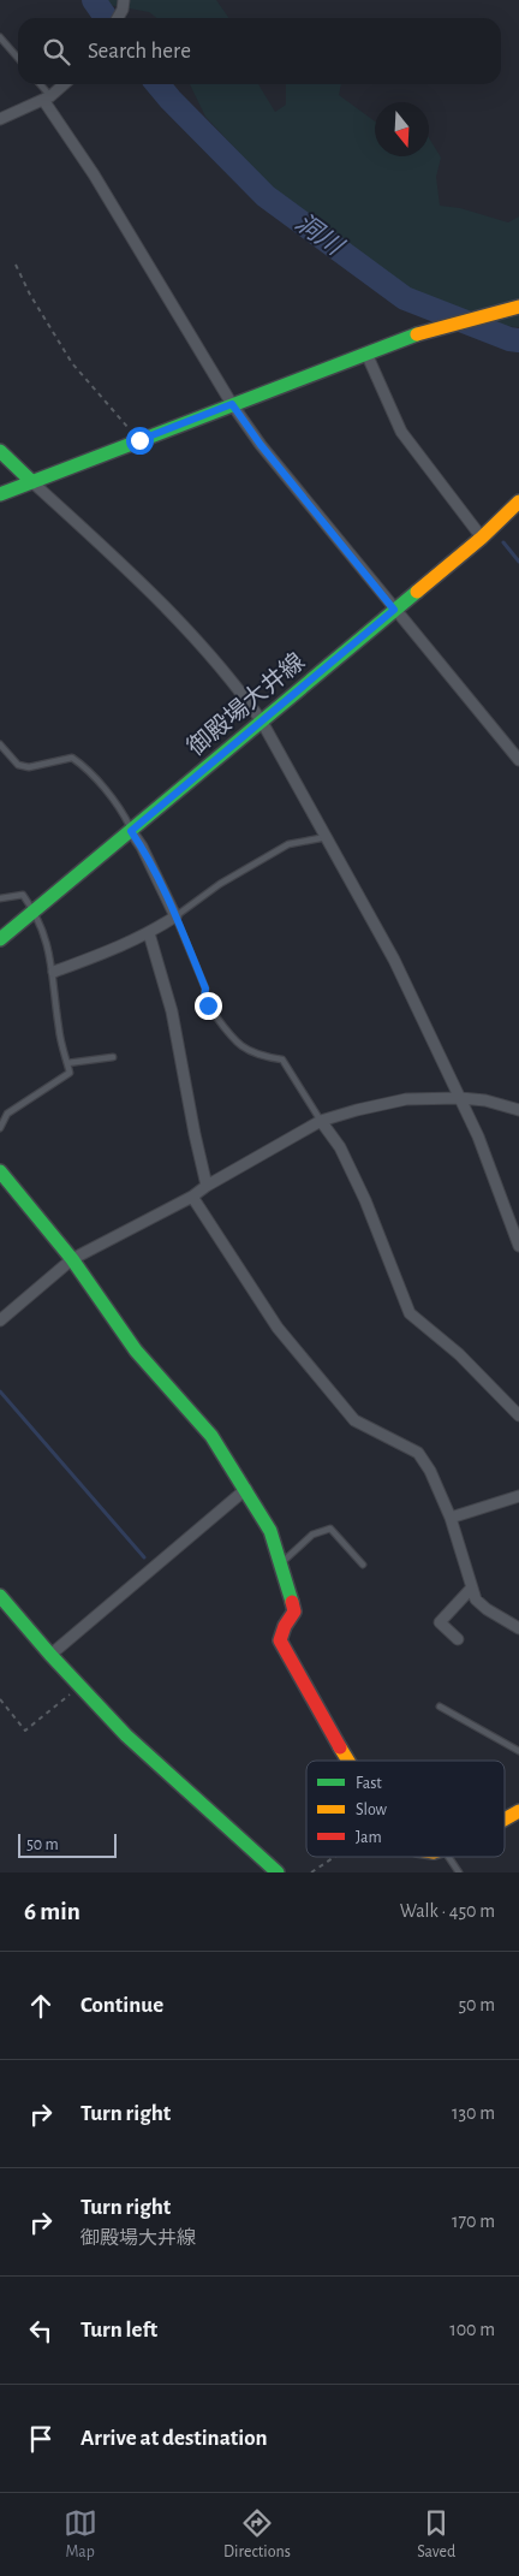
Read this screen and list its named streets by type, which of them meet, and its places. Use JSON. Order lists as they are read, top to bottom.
{
  "streets": {
    "street": ["御殿場大井線"]
  },
  "water": ["洞川"],
  "legend": ["Fast", "Slow", "Jam"],
  "scale_bar": "50 m",
  "north": "bottom",
  "page": {
    "search": "Search here",
    "scale": "50 m",
    "heading": ["6 min", "Walk · 450 m"],
    "list": [
      ["Continue", "50 m"],
      ["Turn right", "130 m"],
      ["Turn right", "御殿場大井線", "170 m"],
      ["Turn left", "100 m"],
      "Arrive at destination"
    ],
    "nav": ["Map", "Directions", "Saved"]
  }
}
